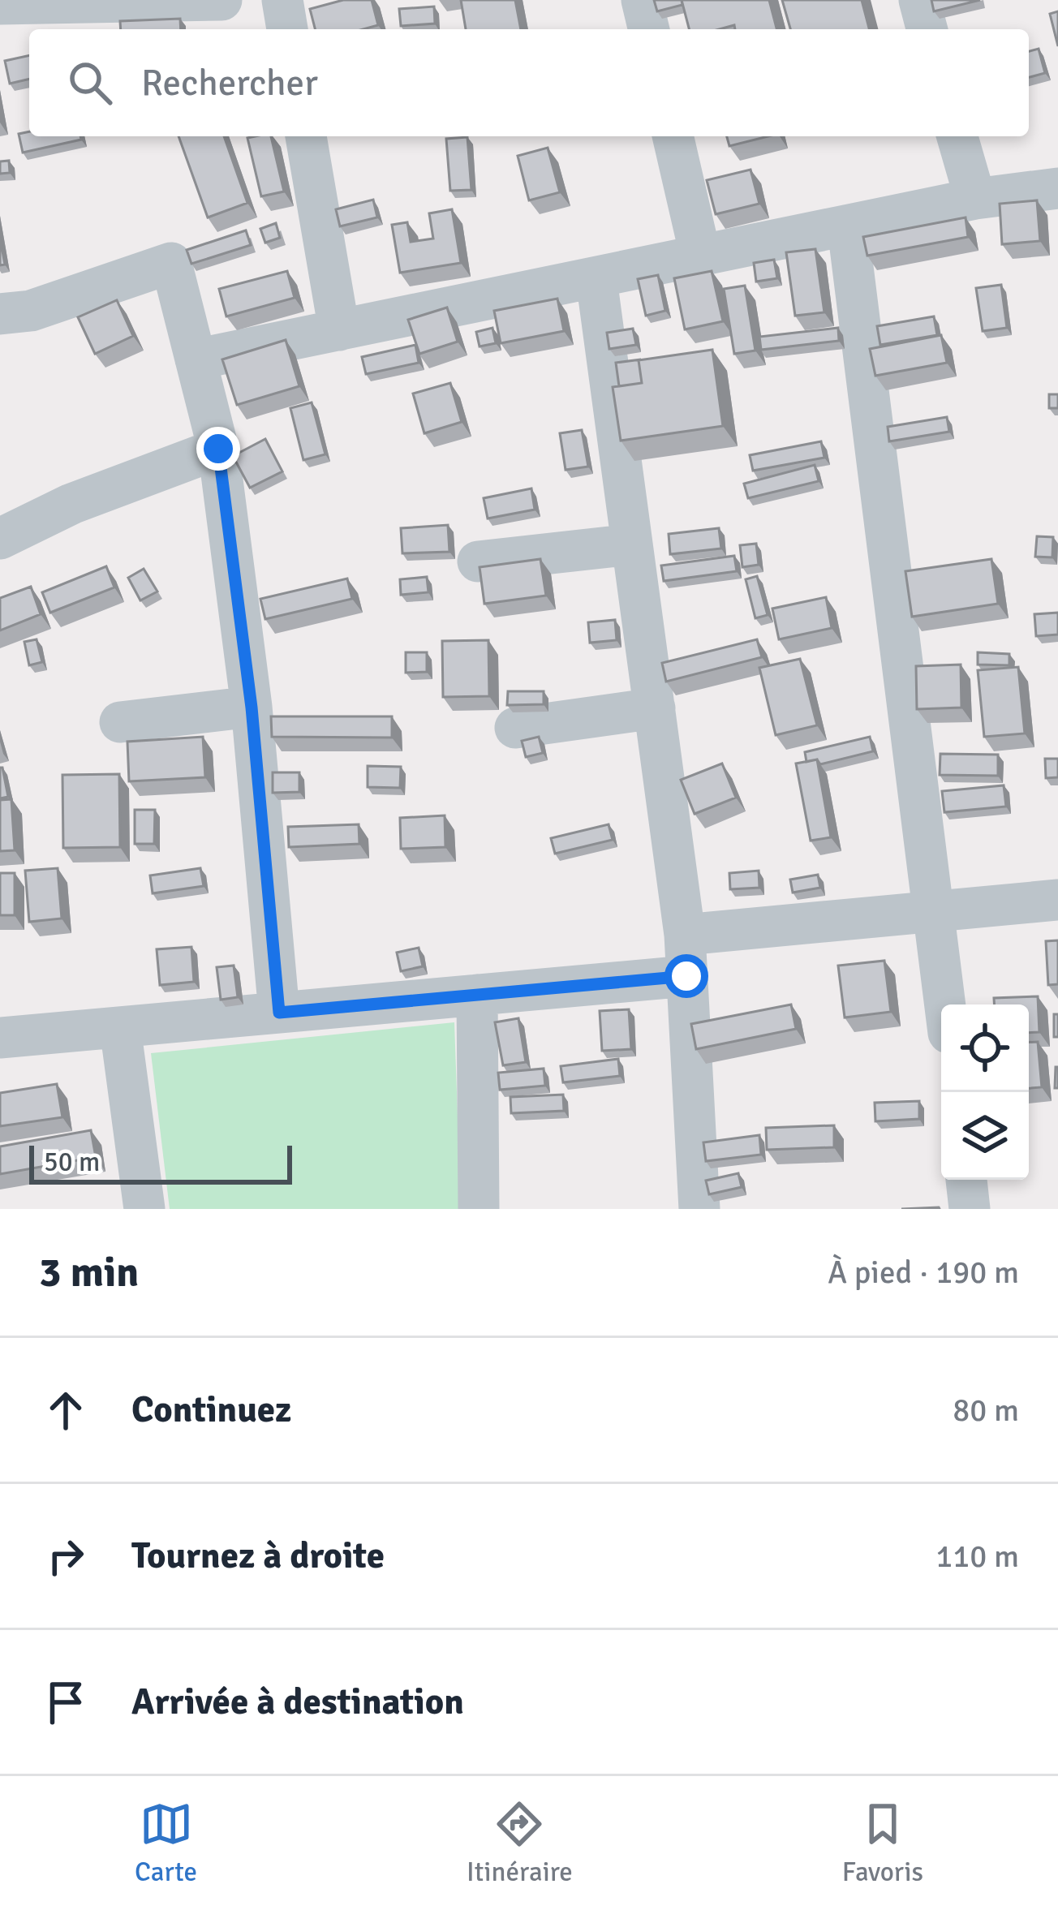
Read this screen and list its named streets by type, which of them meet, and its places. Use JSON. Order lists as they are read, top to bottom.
{
  "scale_bar": "50 m",
  "page": {
    "search": "Rechercher",
    "scale": "50 m",
    "heading": ["3 min", "À pied · 190 m"],
    "list": [
      ["Continuez", "80 m"],
      ["Tournez à droite", "110 m"],
      "Arrivée à destination"
    ],
    "nav": ["Carte", "Itinéraire", "Favoris"]
  }
}
